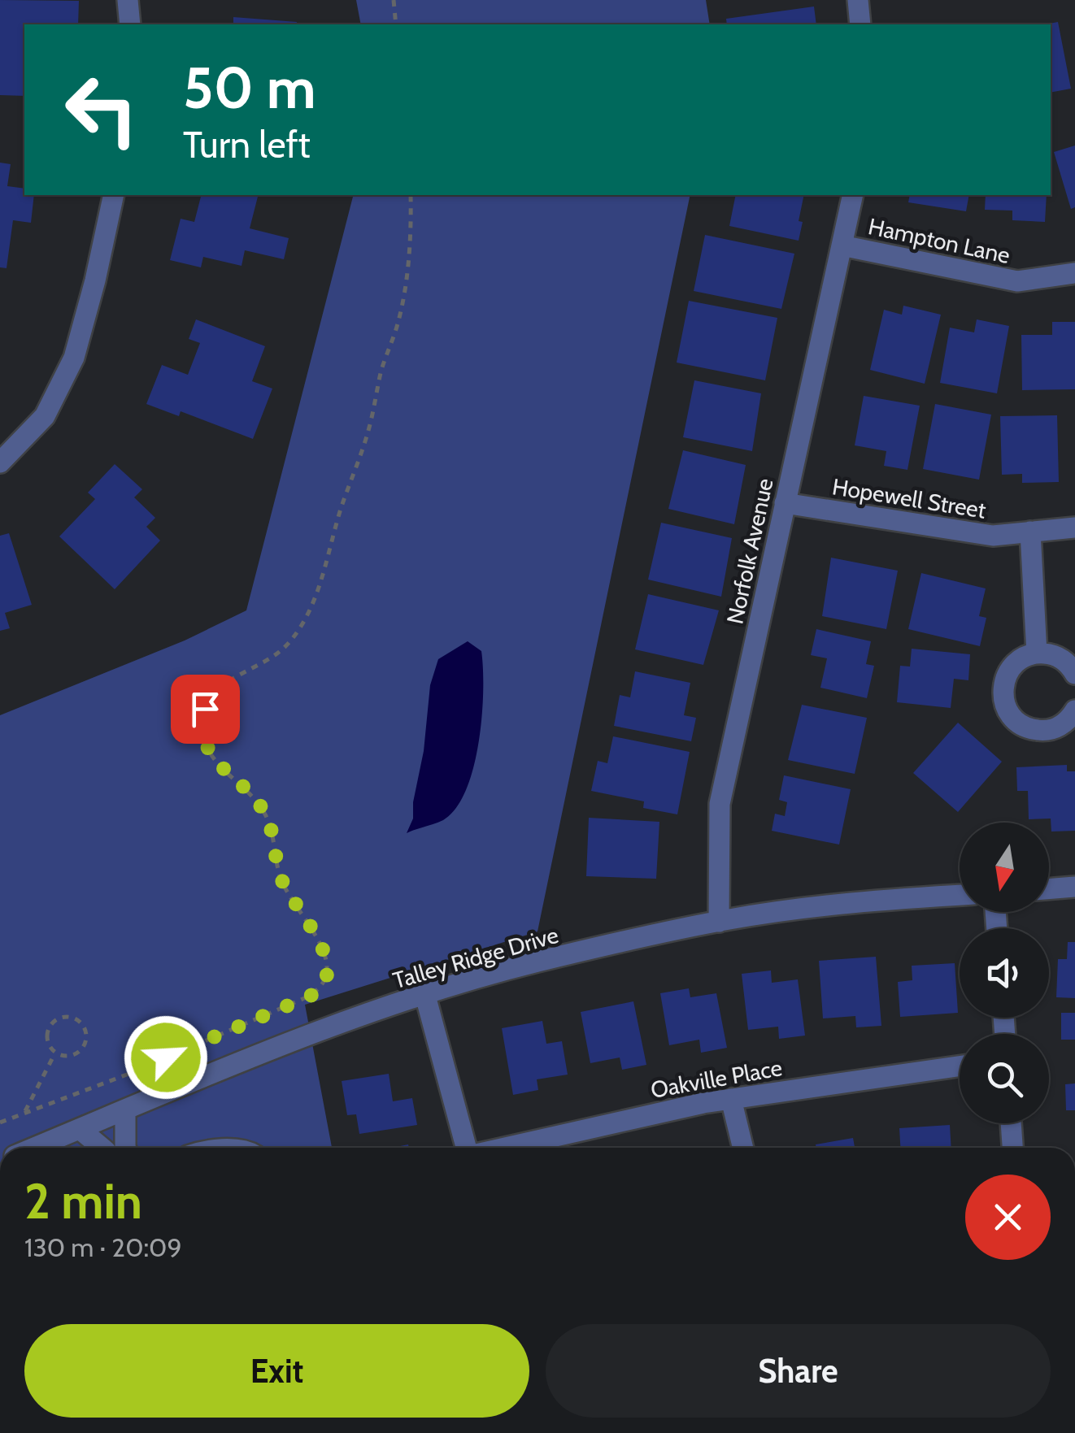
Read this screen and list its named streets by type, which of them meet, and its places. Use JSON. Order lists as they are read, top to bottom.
{
  "streets": {
    "street": [
      "Hampton Lane",
      "Hopewell Street",
      "Norfolk Avenue",
      "Talley Ridge Drive",
      "Oakville Place"
    ]
  },
  "crossings": [
    ["Hampton Lane", "Norfolk Avenue"],
    ["Hopewell Street", "Norfolk Avenue"],
    ["Norfolk Avenue", "Talley Ridge Drive"]
  ],
  "north": "bottom",
  "page": {
    "turn": ["50 m", "Turn left"],
    "heading": ["2 min", "130 m · 20:09"],
    "buttons": ["Exit", "Share"]
  }
}
